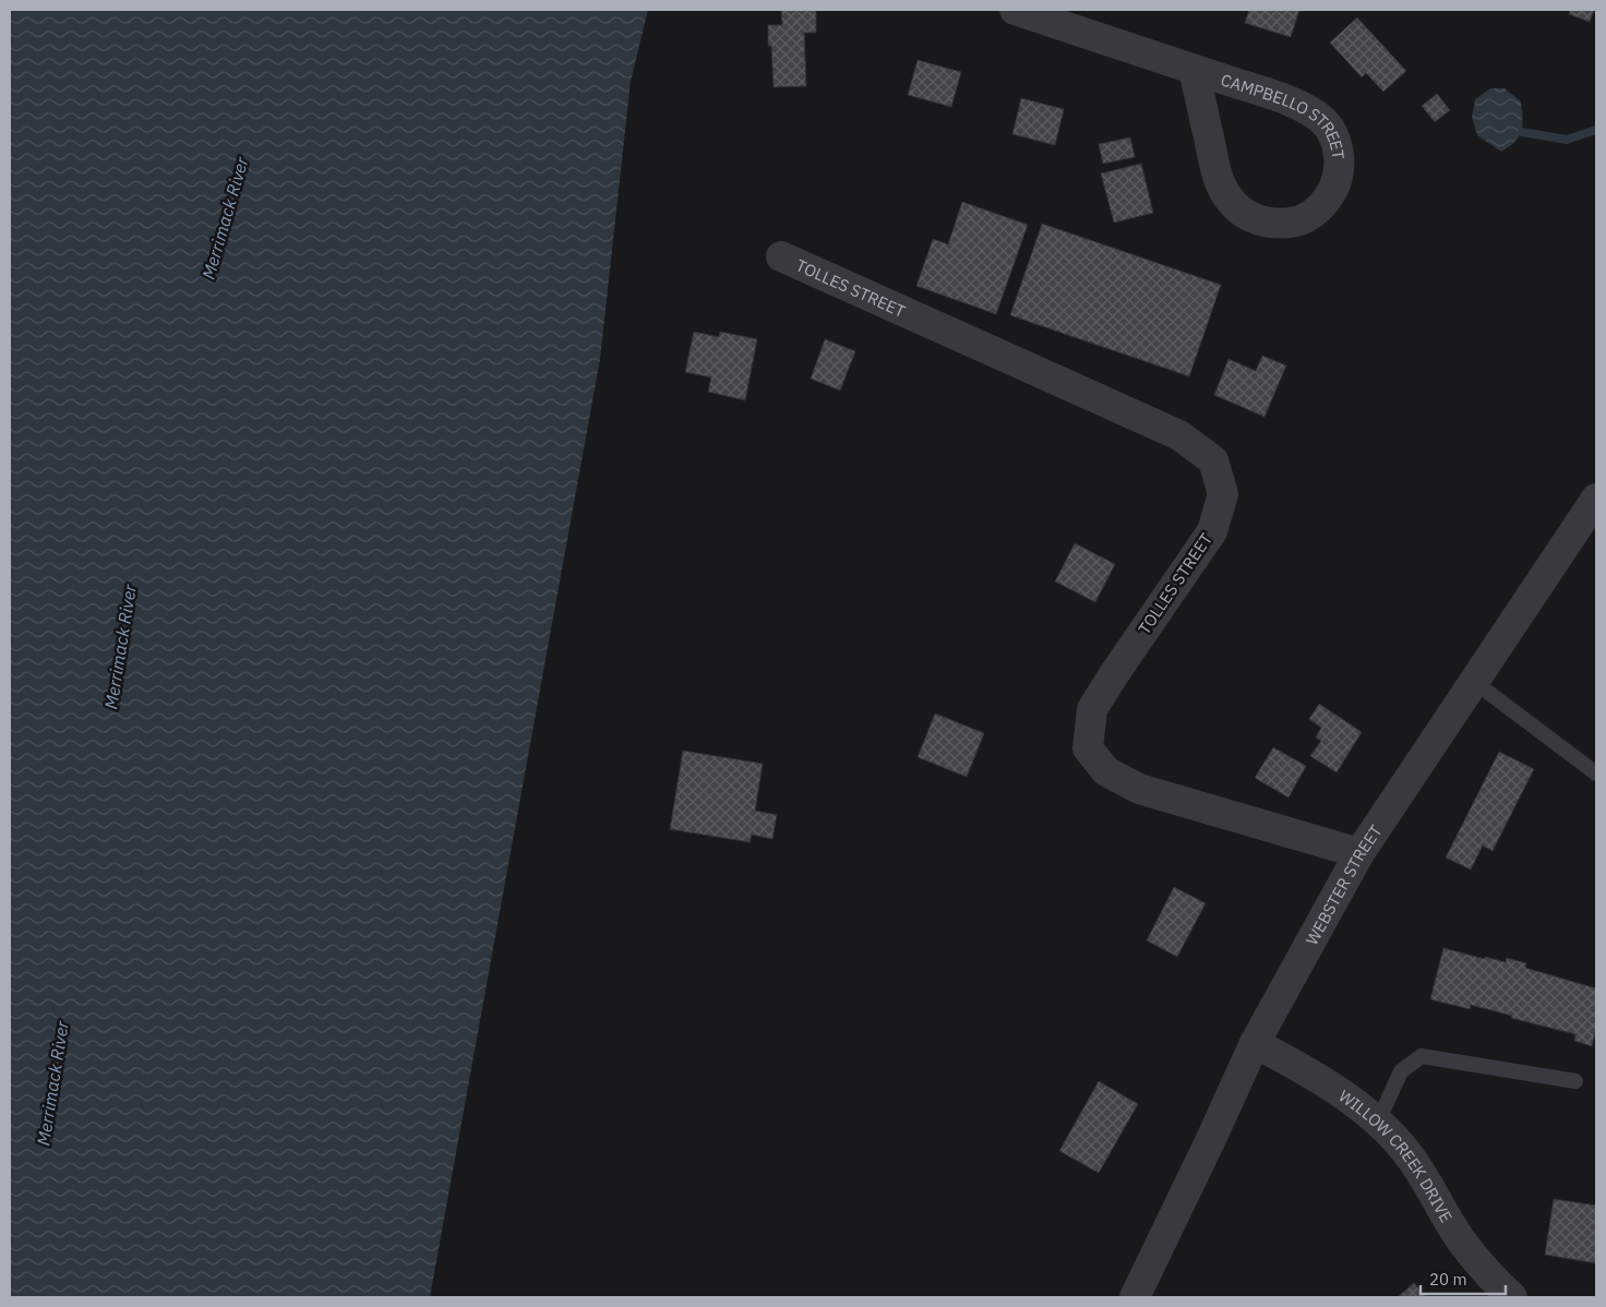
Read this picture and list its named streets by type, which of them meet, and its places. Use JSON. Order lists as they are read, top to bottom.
{
  "streets": {
    "street": [
      "CAMPBELLO STREET",
      "TOLLES STREET",
      "WEBSTER STREET",
      "WILLOW CREEK DRIVE"
    ]
  },
  "crossings": [
    ["TOLLES STREET", "WEBSTER STREET"],
    ["WEBSTER STREET", "WILLOW CREEK DRIVE"]
  ],
  "water": ["Merrimack River"],
  "scale_bar": "20 m"
}
